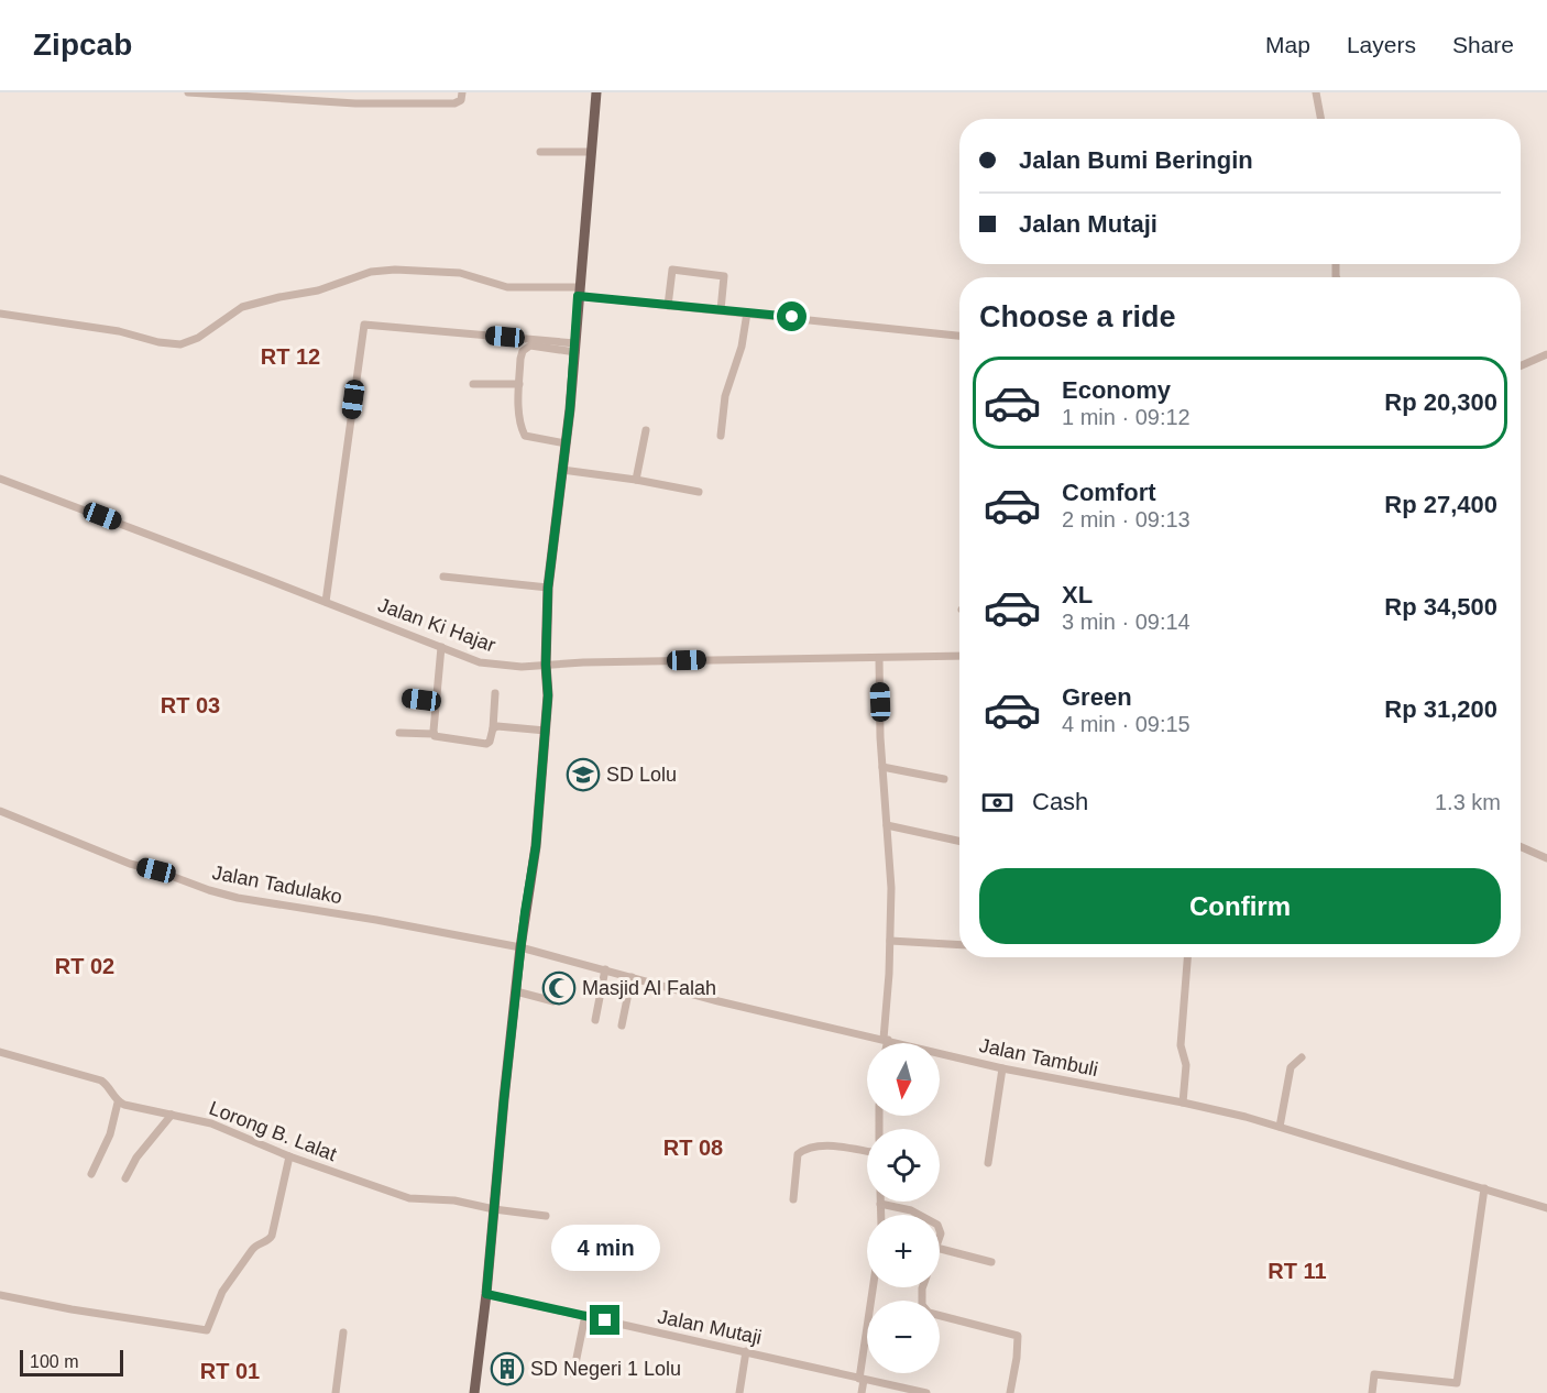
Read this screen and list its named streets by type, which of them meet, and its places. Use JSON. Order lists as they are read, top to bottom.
{
  "streets": {
    "street": [
      "Jalan Ki Hajar",
      "Jalan Tadulako",
      "Jalan Tambuli",
      "Lorong B. Lalat",
      "Jalan Mutaji"
    ]
  },
  "crossings": [
    ["Jalan Tadulako", "Jalan Tambuli"]
  ],
  "districts": [
    "RT 12",
    "RT 03",
    "RT 02",
    "RT 08",
    "RT 11",
    "RT 01"
  ],
  "places": {
    "school or university": ["SD Lolu"],
    "mosque": ["Masjid Al Falah"],
    "building": ["SD Negeri 1 Lolu"]
  },
  "scale_bar": "100 m",
  "north": "bottom",
  "page": {
    "header": "Zipcab",
    "nav": ["Map", "Layers", "Share"],
    "banner": ["Jalan Bumi Beringin", "Jalan Mutaji"],
    "heading": "Choose a ride",
    "list": [
      {
        "name": "Economy",
        "note": "1 min · 09:12",
        "value": "Rp 20,300"
      },
      {
        "name": "Comfort",
        "note": "2 min · 09:13",
        "value": "Rp 27,400"
      },
      {
        "name": "XL",
        "note": "3 min · 09:14",
        "value": "Rp 34,500"
      },
      {
        "name": "Green",
        "note": "4 min · 09:15",
        "value": "Rp 31,200"
      }
    ],
    "pay": ["Cash", "1.3 km"],
    "buttons": "Confirm",
    "map_buttons": ["+", "−"],
    "bubble": "4 min",
    "scale": "100 m"
  }
}
